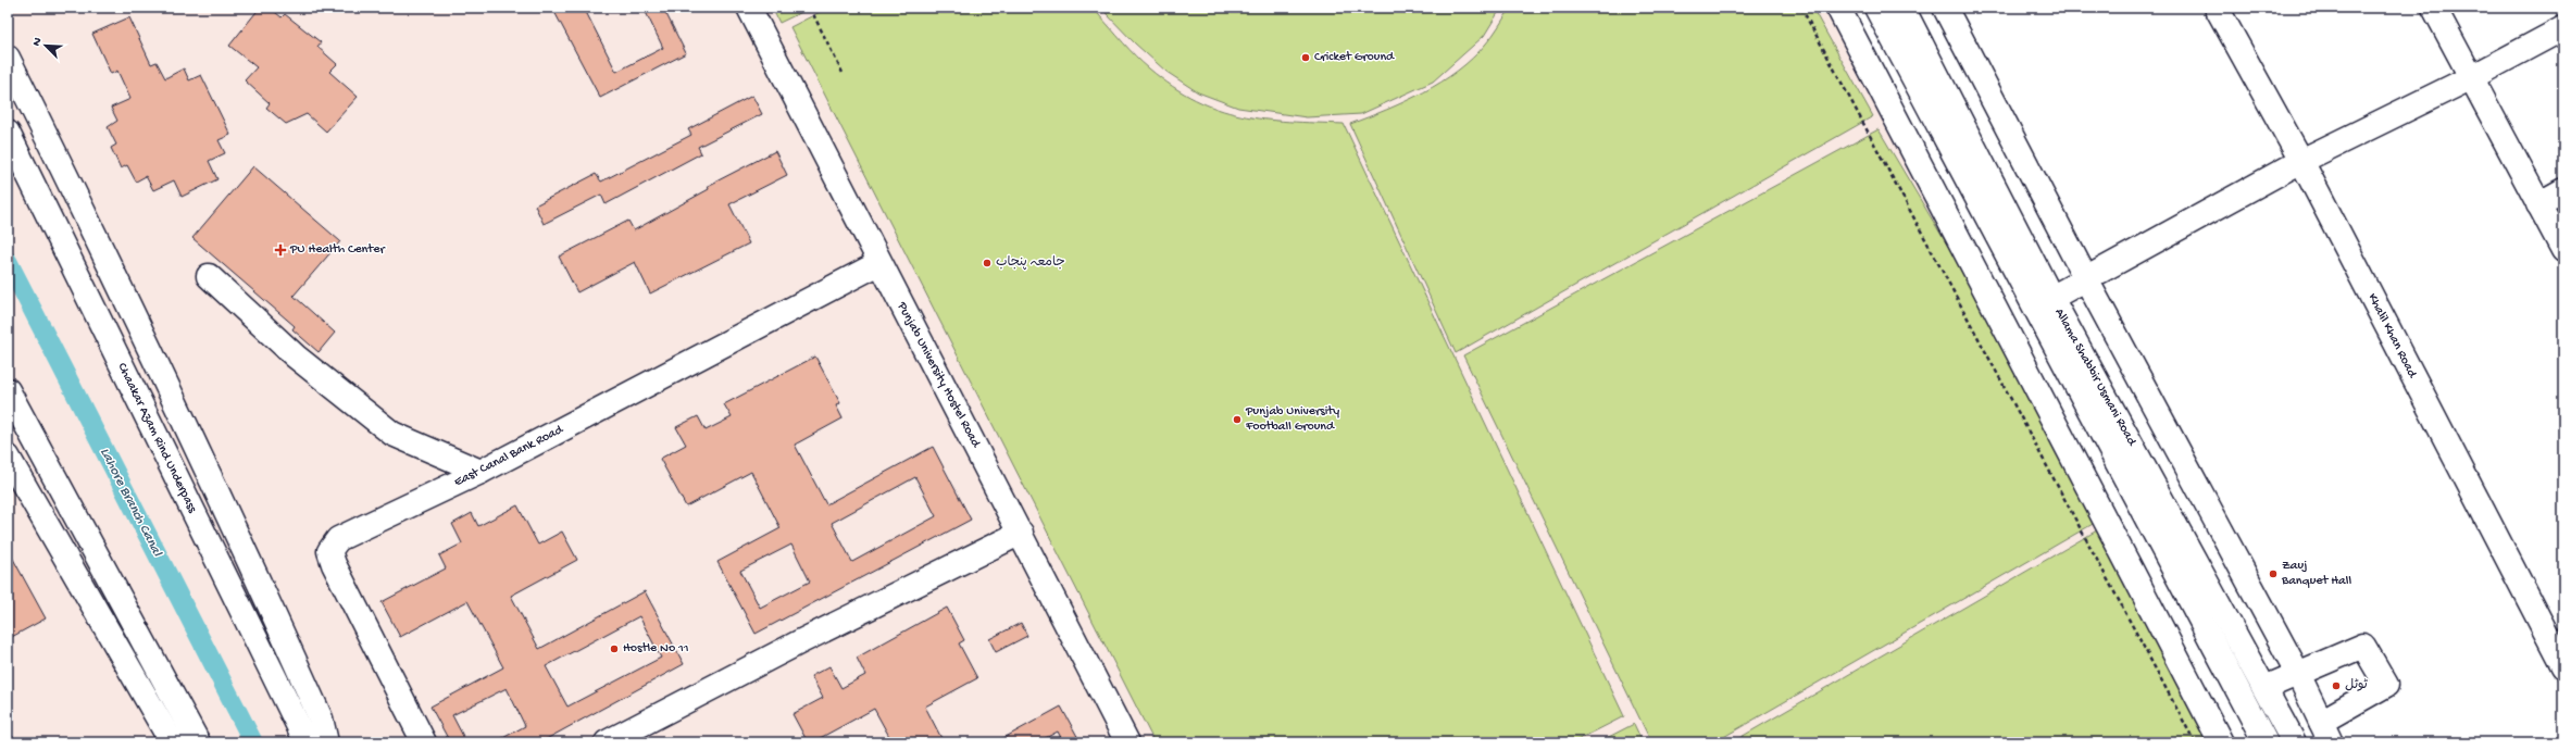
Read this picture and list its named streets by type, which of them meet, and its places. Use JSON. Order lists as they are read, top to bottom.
{
  "streets": {
    "main road": [
      "Khalil Khan Road",
      "Punjab University Hostel Road",
      "Allama Shabbir Usmani Road",
      "Chaakar Azam Rind Underpass",
      "East Canal Bank Road"
    ]
  },
  "crossings": [
    ["Punjab University Hostel Road", "East Canal Bank Road"]
  ],
  "water": ["Lahore Branch Canal"],
  "places": {
    "other": [
      "Cricket Ground",
      "جامعہ پنجاب",
      "Punjab University Football Ground",
      "Zauj Banquet Hall",
      "Hostle No 11",
      "ٹوٹل"
    ],
    "health": ["PU Health Center"]
  },
  "north": "top left"
}
